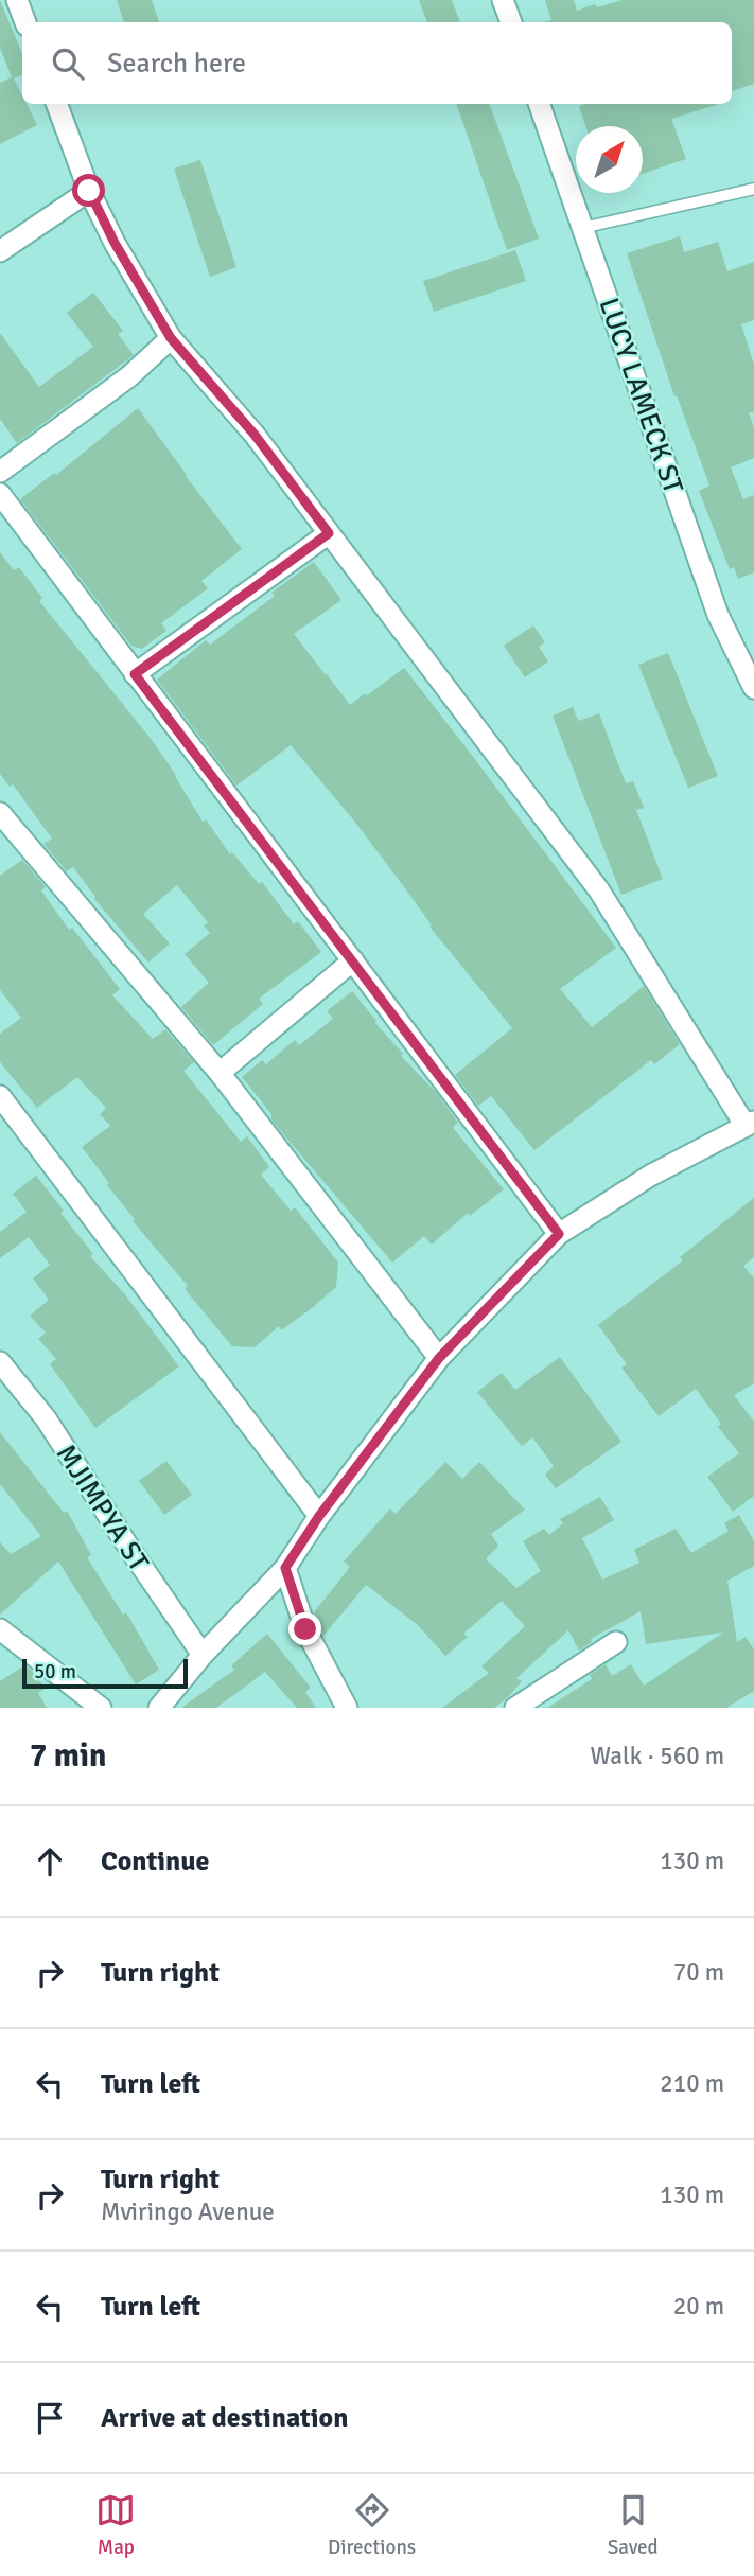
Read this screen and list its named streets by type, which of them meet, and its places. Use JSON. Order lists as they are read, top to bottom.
{
  "streets": {
    "street": ["LUCY LAMECK ST", "MJIMPYA ST"]
  },
  "scale_bar": "50 m",
  "north": "top right",
  "page": {
    "search": "Search here",
    "scale": "50 m",
    "heading": ["7 min", "Walk · 560 m"],
    "list": [
      ["Continue", "130 m"],
      ["Turn right", "70 m"],
      ["Turn left", "210 m"],
      ["Turn right", "Mviringo Avenue", "130 m"],
      ["Turn left", "20 m"],
      "Arrive at destination"
    ],
    "nav": ["Map", "Directions", "Saved"]
  }
}
